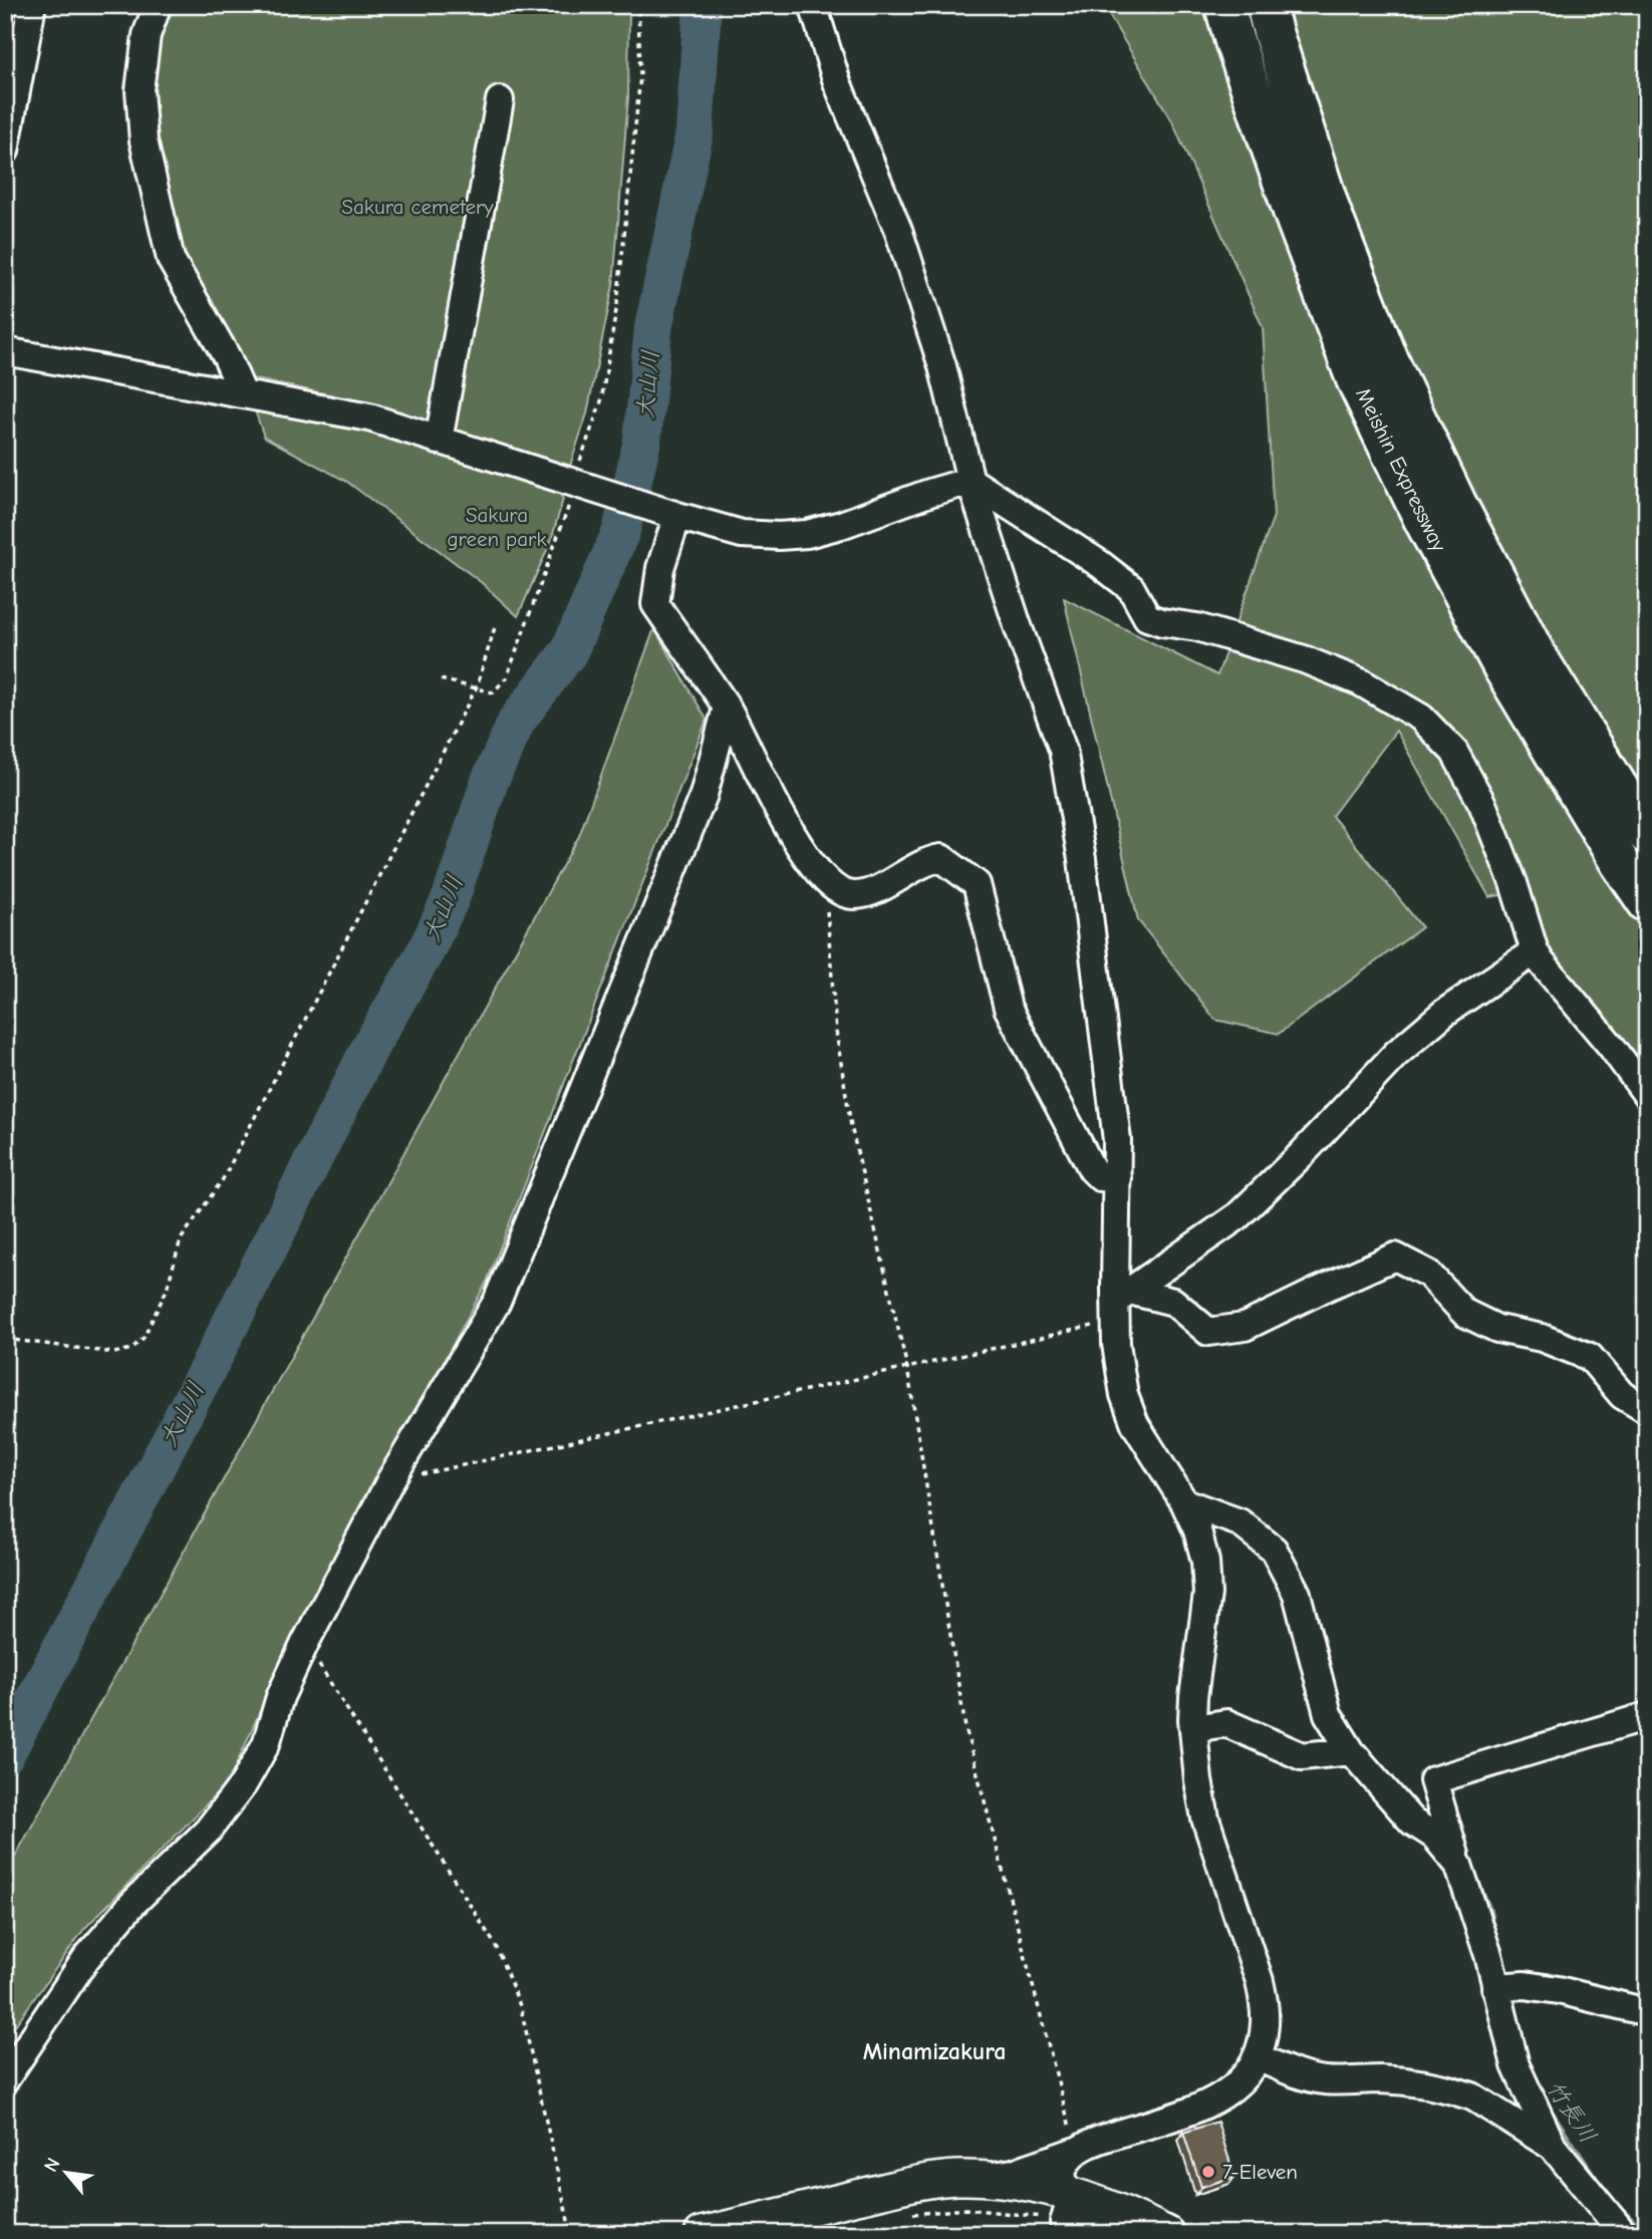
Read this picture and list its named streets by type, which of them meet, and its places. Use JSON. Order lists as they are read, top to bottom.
{
  "streets": {
    "highway": ["Meishin Expressway"]
  },
  "districts": ["Minamizakura"],
  "water": ["大山川", "竹長川"],
  "parks": ["Sakura cemetery", "Sakura green park"],
  "places": ["7-Eleven"],
  "north": "top left"
}
